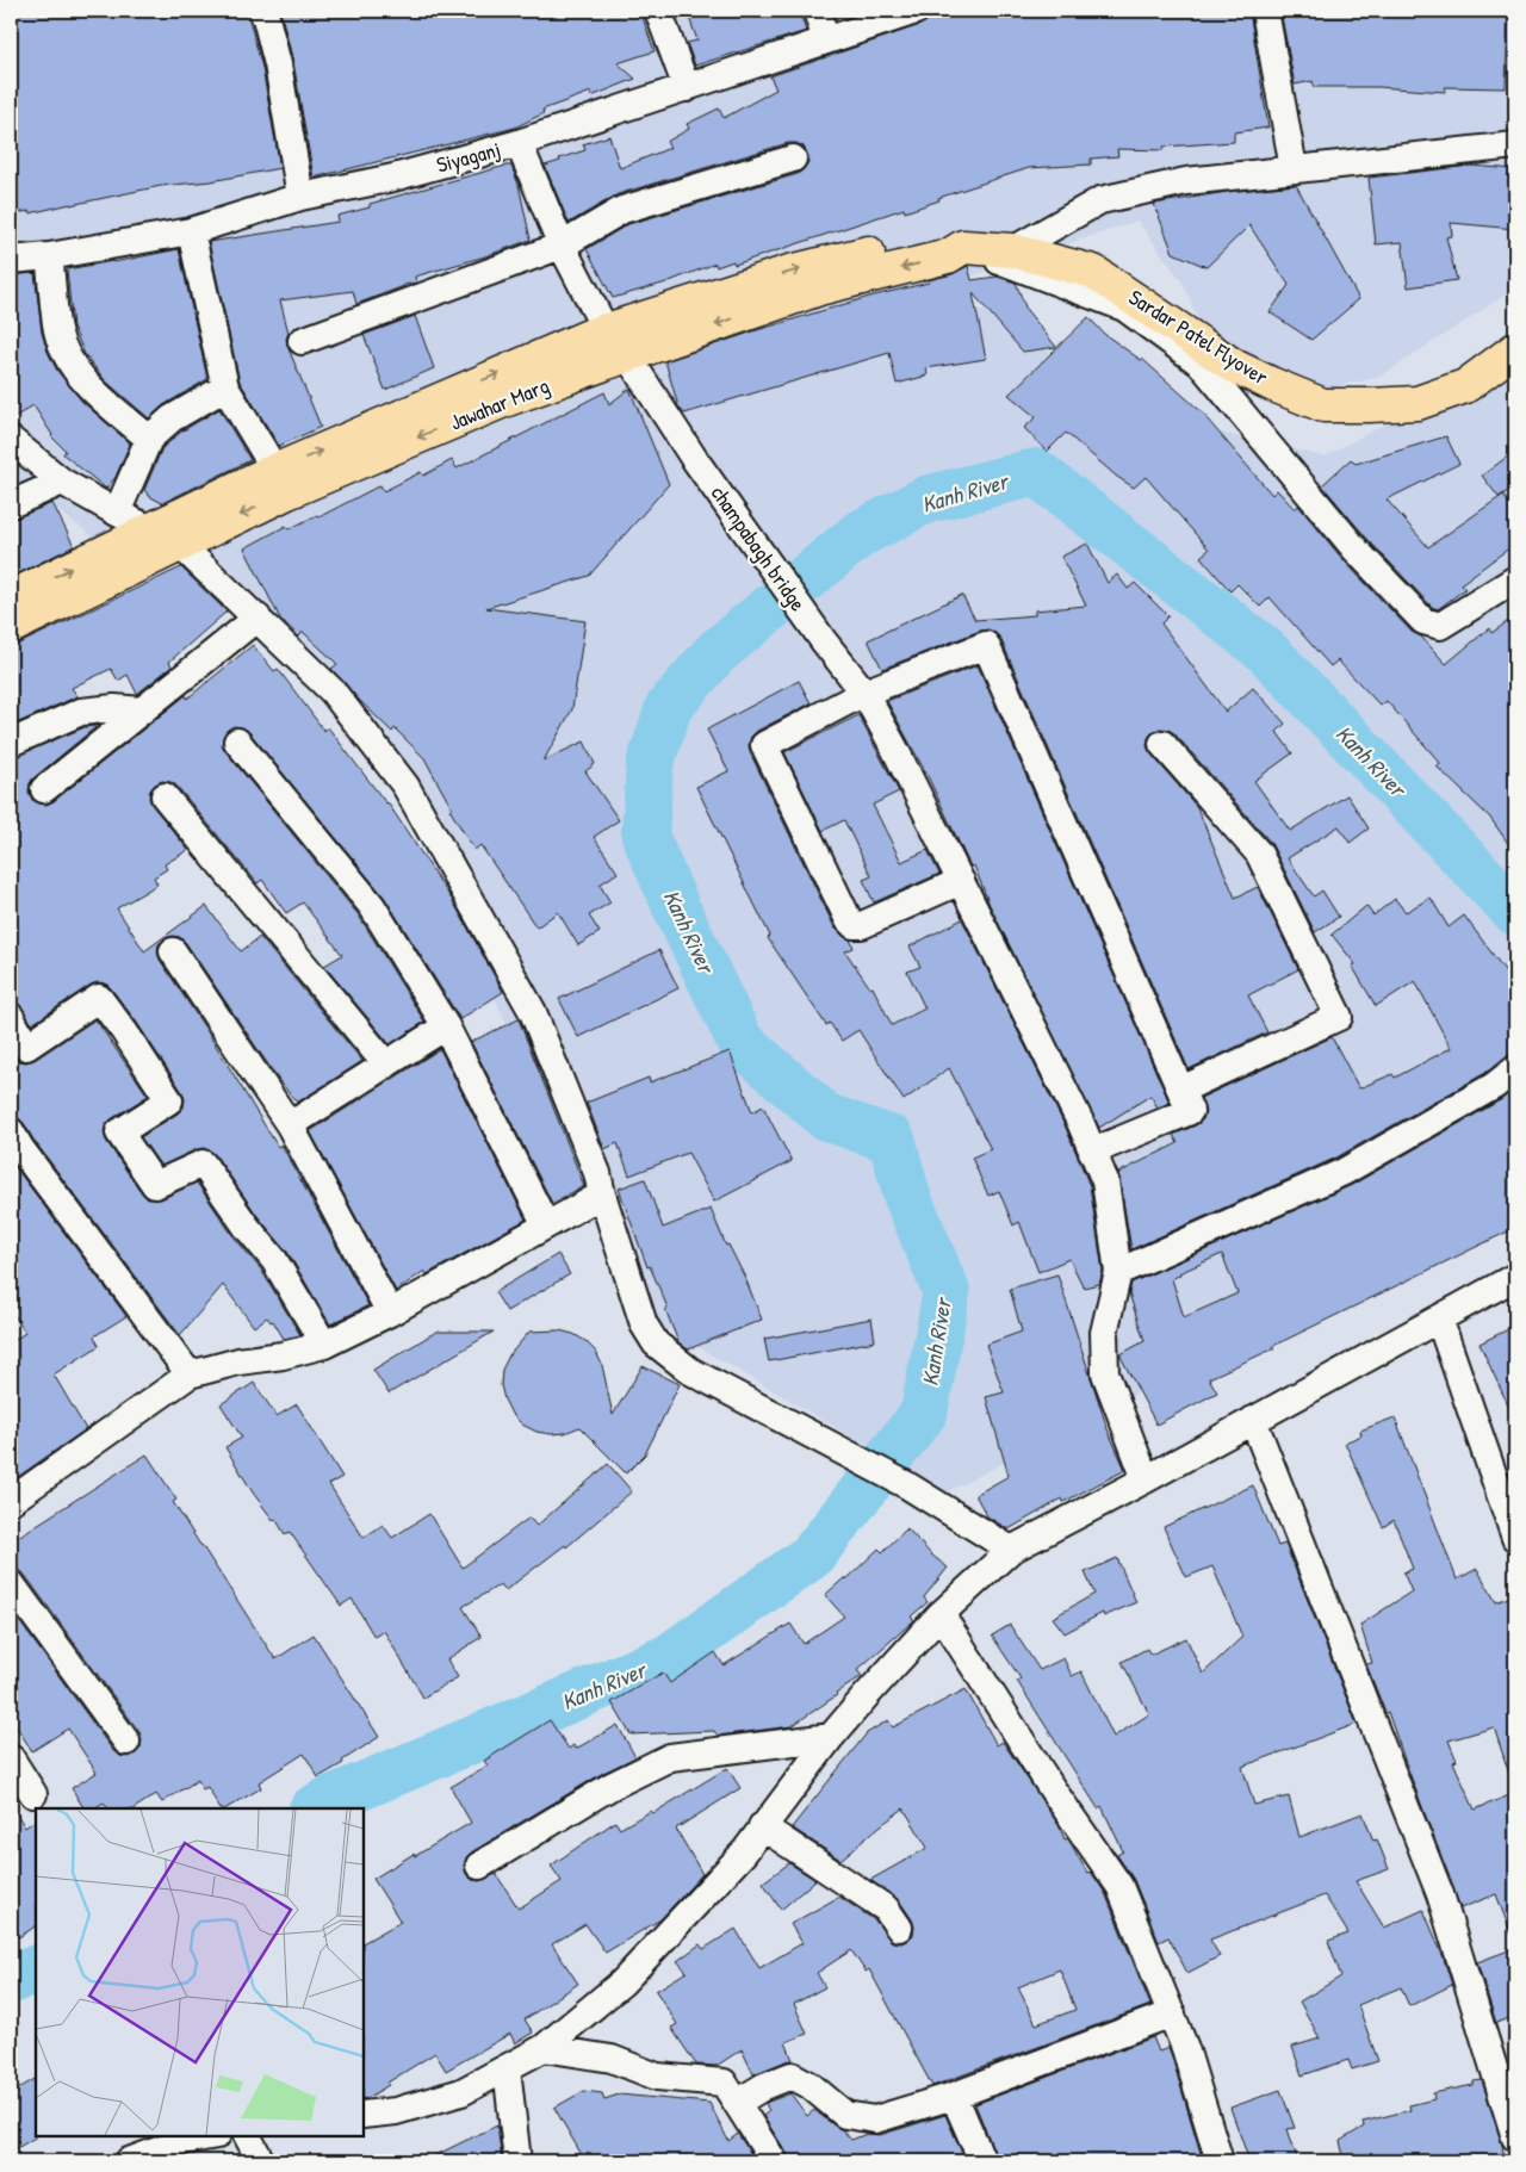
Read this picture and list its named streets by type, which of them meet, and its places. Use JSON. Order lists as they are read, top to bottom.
{
  "streets": {
    "main road": ["Sardar Patel Flyover", "Jawahar Marg"],
    "street": ["Siyaganj", "champabagh bridge"]
  },
  "crossings": [
    ["Siyaganj", "champabagh bridge"],
    ["Sardar Patel Flyover", "Jawahar Marg"],
    ["Jawahar Marg", "champabagh bridge"]
  ],
  "water": ["Kanh River"]
}
